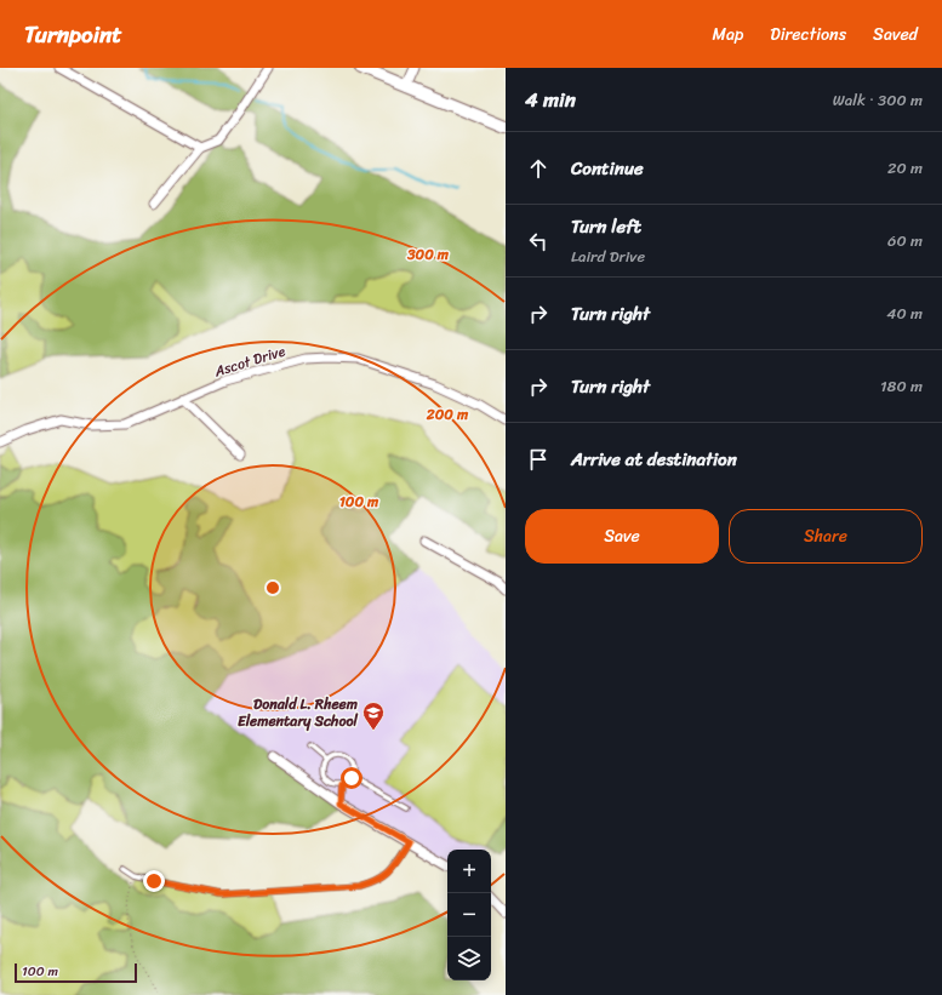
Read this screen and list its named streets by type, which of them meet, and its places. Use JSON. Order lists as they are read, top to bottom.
{
  "streets": {
    "street": ["Ascot Drive"]
  },
  "places": {
    "school or university": ["Donald L. Rheem Elementary School"]
  },
  "scale_bar": "100 m",
  "page": {
    "header": "Turnpoint",
    "nav": ["Map", "Directions", "Saved"],
    "heading": ["4 min", "Walk · 300 m"],
    "list": [
      ["Continue", "20 m"],
      ["Turn left", "Laird Drive", "60 m"],
      ["Turn right", "40 m"],
      ["Turn right", "180 m"],
      "Arrive at destination"
    ],
    "buttons": ["Save", "Share"],
    "map_buttons": ["+", "−"],
    "scale": "100 m"
  },
  "rings": ["300 m", "200 m", "100 m"]
}
